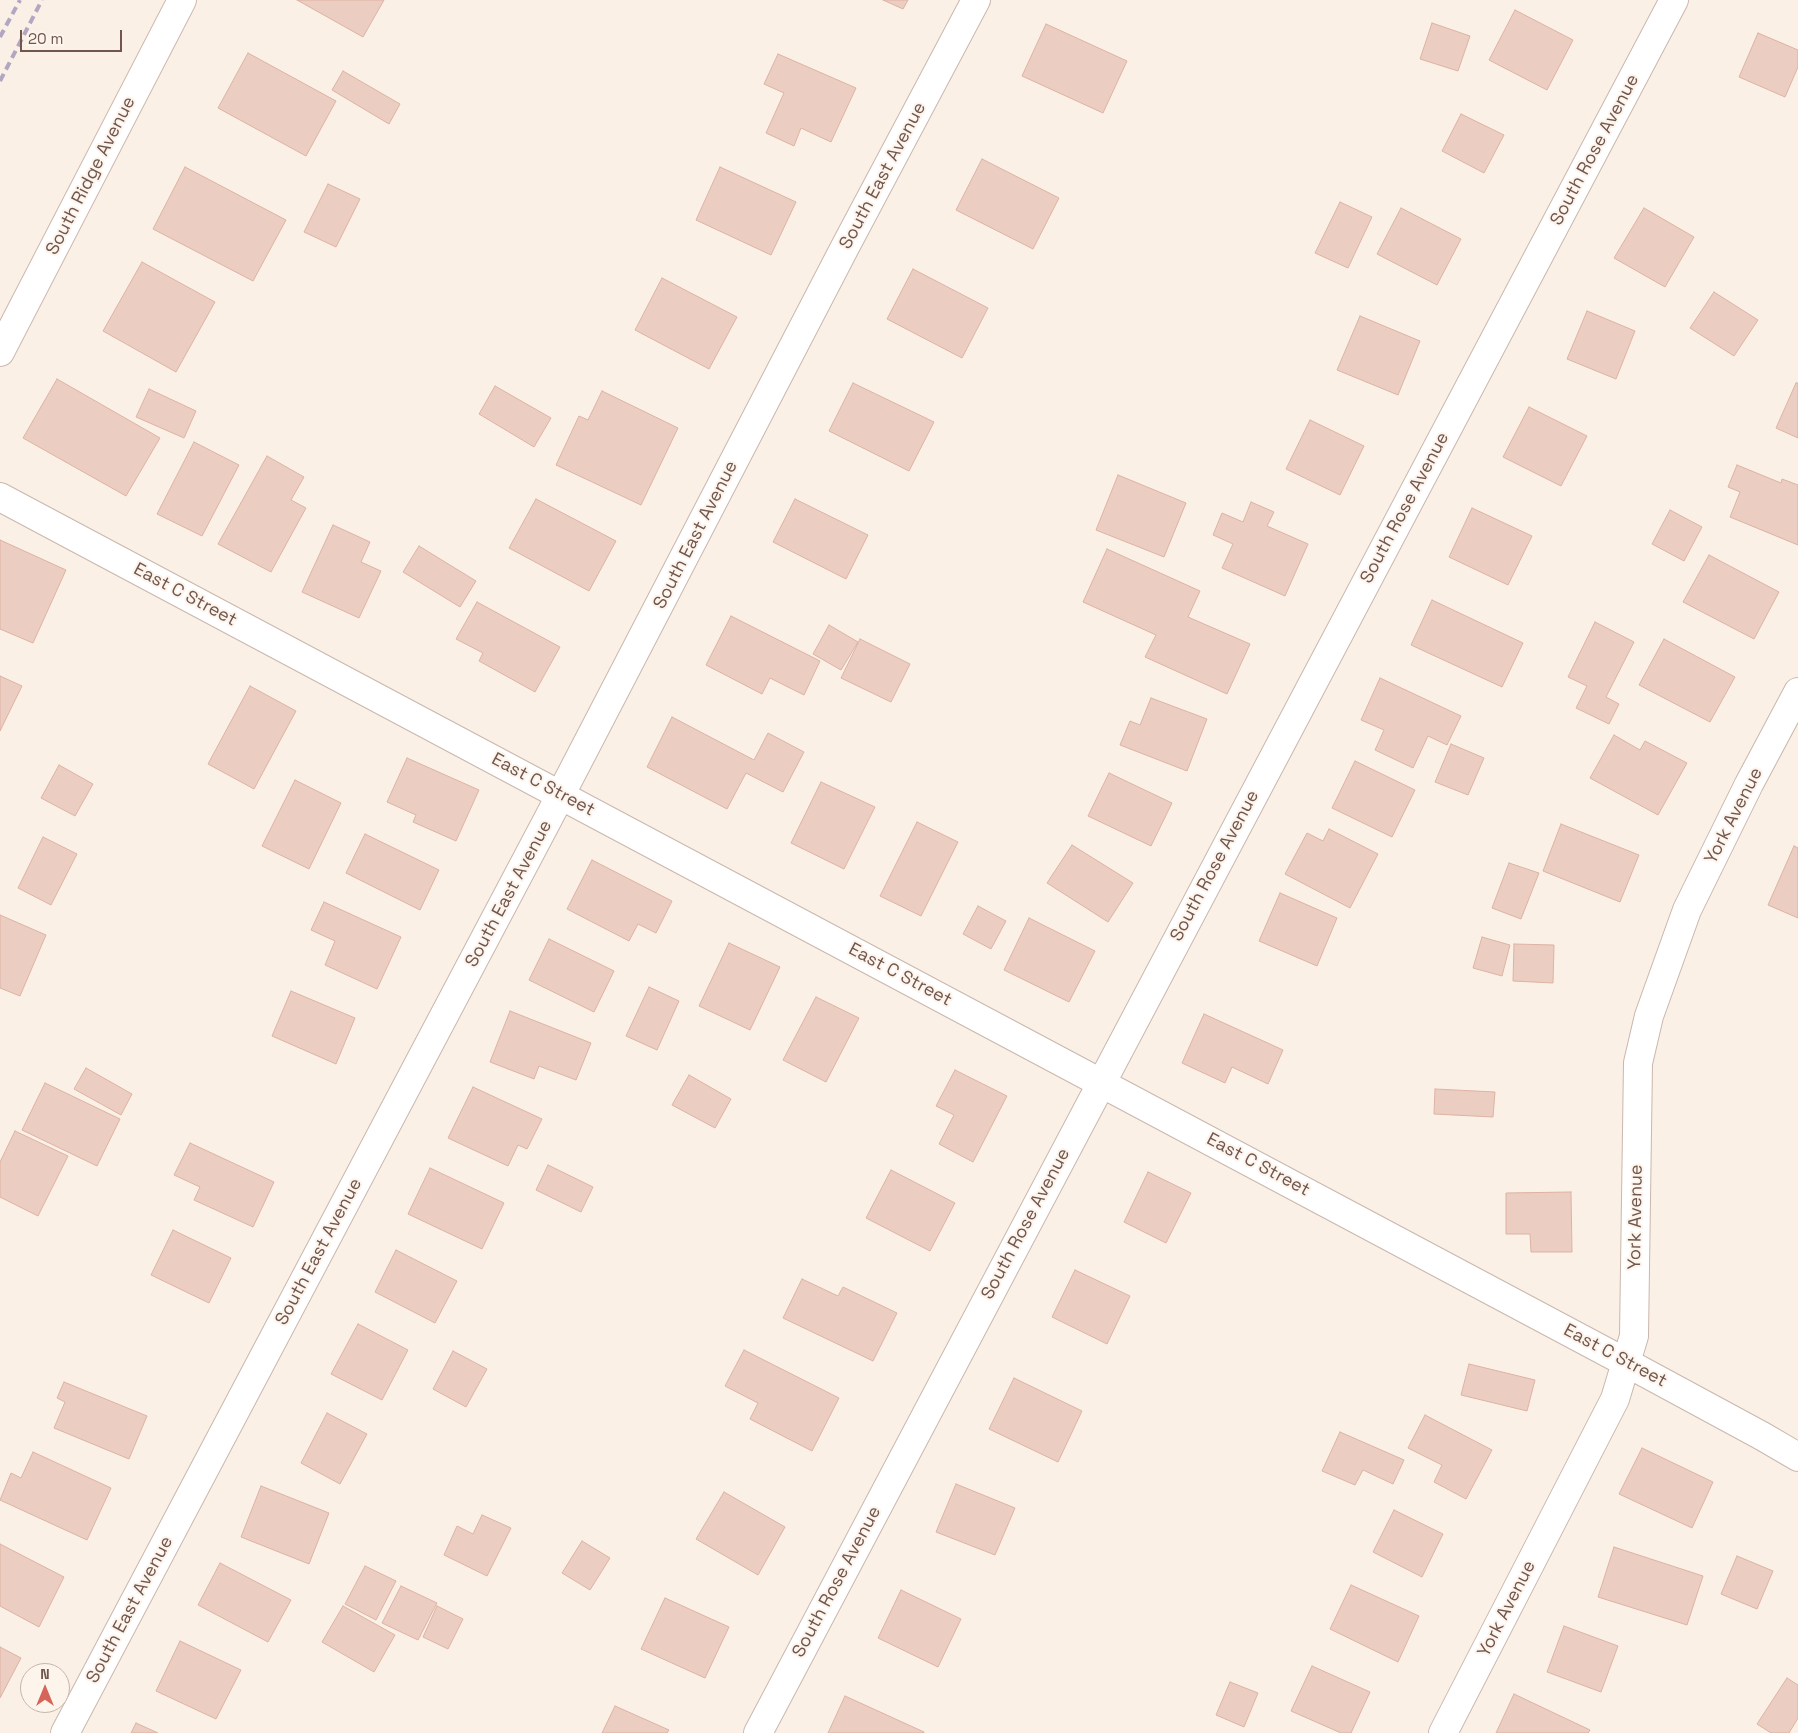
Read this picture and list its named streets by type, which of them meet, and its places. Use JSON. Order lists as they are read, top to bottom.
{
  "streets": {
    "street": [
      "South Rose Avenue",
      "South Ridge Avenue",
      "South East Avenue",
      "East C Street",
      "York Avenue"
    ]
  },
  "crossings": [
    ["South Rose Avenue", "East C Street"],
    ["South East Avenue", "East C Street"],
    ["East C Street", "York Avenue"]
  ],
  "scale_bar": "20 m",
  "north": "top"
}
